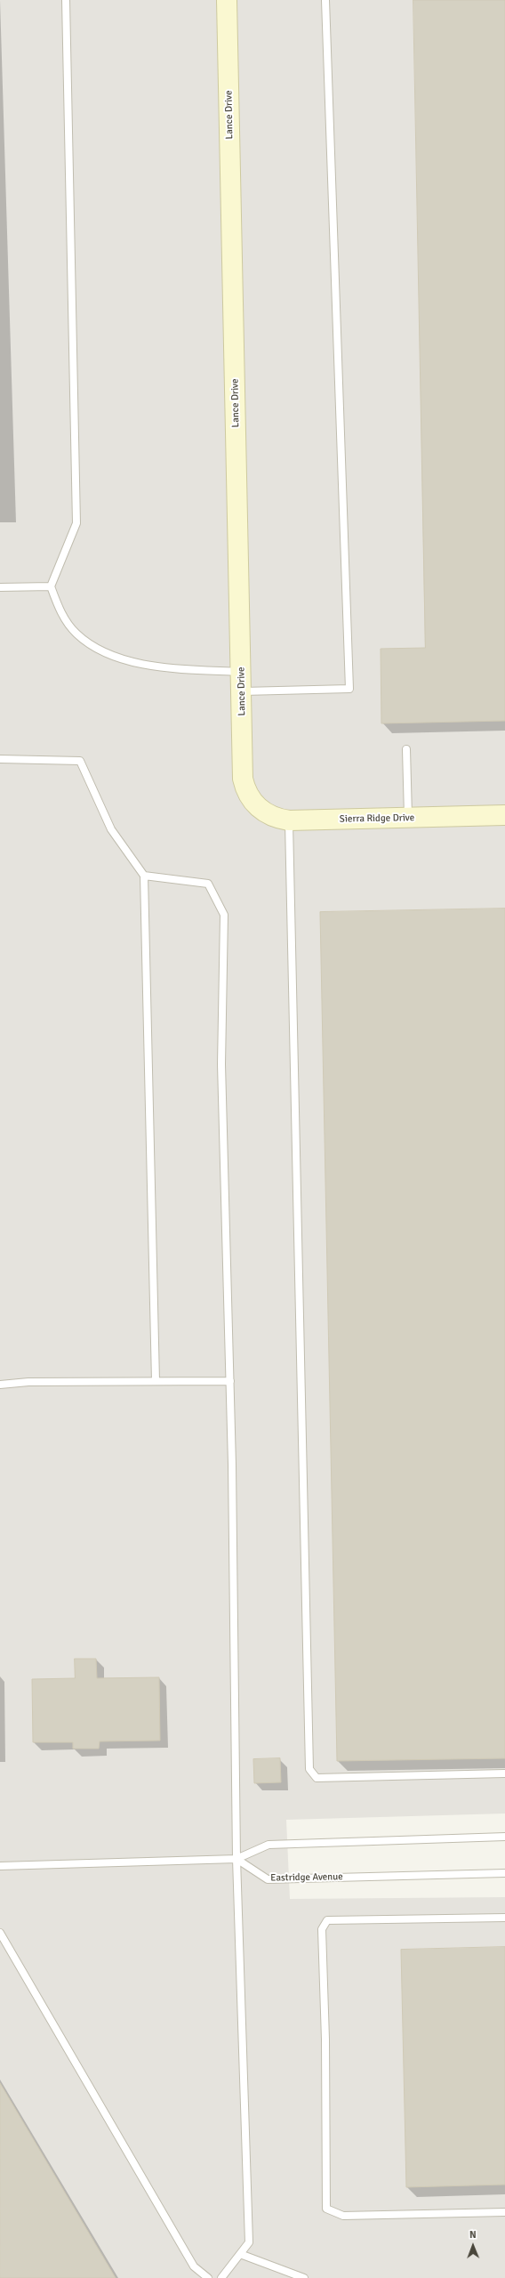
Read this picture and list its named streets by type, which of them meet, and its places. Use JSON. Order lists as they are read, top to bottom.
{
  "streets": {
    "street": ["Lance Drive", "Sierra Ridge Drive"],
    "lane": ["Eastridge Avenue"]
  },
  "crossings": [
    ["Lance Drive", "Sierra Ridge Drive"]
  ],
  "north": "top"
}
